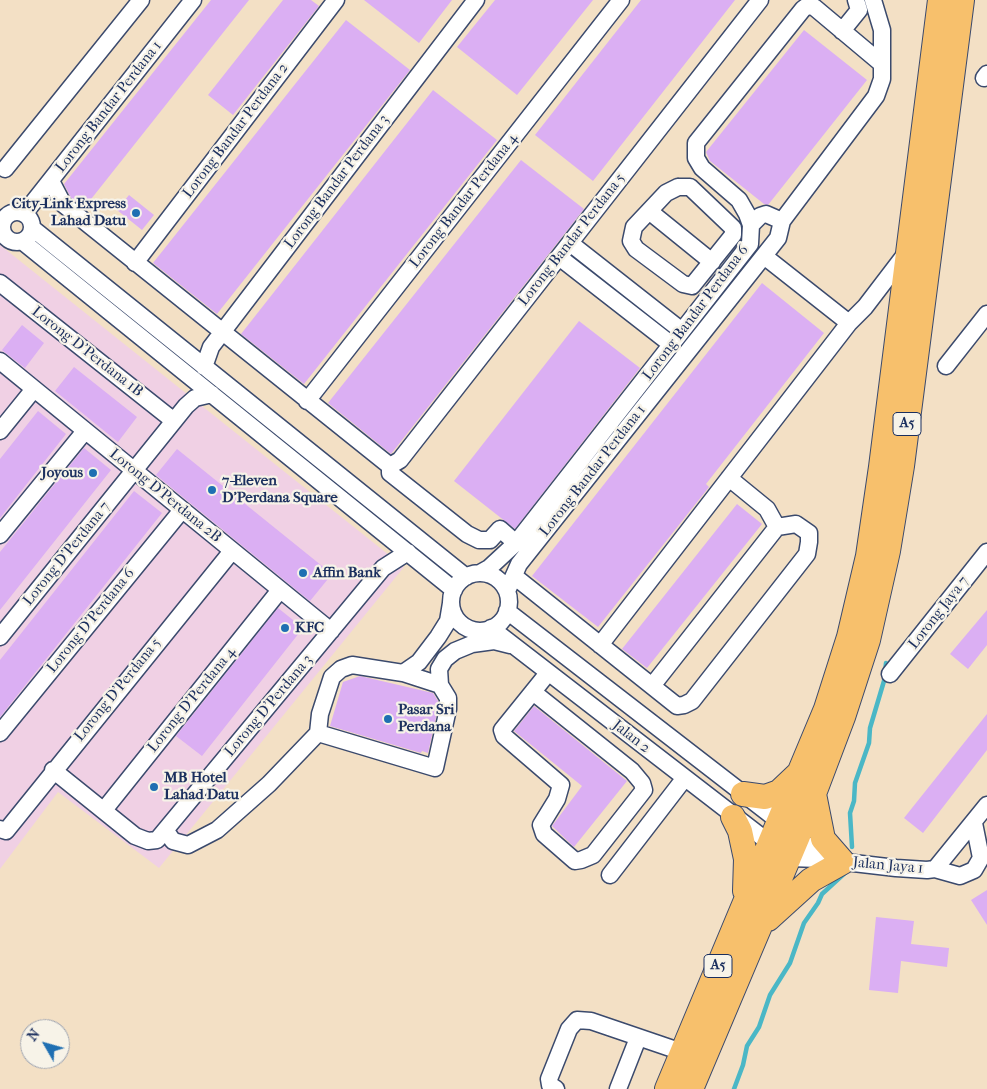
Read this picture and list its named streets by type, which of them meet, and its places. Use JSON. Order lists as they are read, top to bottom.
{
  "streets": {
    "highway": ["A5"],
    "street": [
      "Lorong Bandar Perdana 1",
      "Lorong Bandar Perdana 2",
      "Lorong Bandar Perdana 3",
      "Lorong Bandar Perdana 4",
      "Lorong Bandar Perdana 5",
      "Lorong Bandar Perdana 6",
      "Lorong D'Perdana 1B",
      "Lorong D'Perdana 2B",
      "Lorong D'Perdana 7",
      "Lorong Jaya 7",
      "Lorong D'Perdana 6",
      "Lorong D'Perdana 5",
      "Lorong D'Perdana 4",
      "Lorong D'Perdana 3",
      "Jalan 2",
      "Jalan Jaya 1"
    ]
  },
  "crossings": [
    ["Lorong Bandar Perdana 1", "Lorong Bandar Perdana 6"],
    ["Lorong Bandar Perdana 1", "Jalan 2"],
    ["Lorong Bandar Perdana 6", "Jalan 2"],
    ["Lorong D'Perdana 1B", "Lorong D'Perdana 7"],
    ["A5", "Jalan 2"],
    ["A5", "Jalan Jaya 1"],
    ["Lorong D'Perdana 2B", "Lorong D'Perdana 7"],
    ["Lorong D'Perdana 2B", "Lorong D'Perdana 6"],
    ["Lorong D'Perdana 2B", "Lorong D'Perdana 5"],
    ["Lorong D'Perdana 2B", "Lorong D'Perdana 4"],
    ["Lorong D'Perdana 2B", "Lorong D'Perdana 3"],
    ["Lorong D'Perdana 4", "Lorong D'Perdana 3"],
    ["Jalan 2", "Jalan Jaya 1"]
  ],
  "places": [
    "City-Link Express Lahad Datu",
    "Joyous",
    "7-Eleven D'Perdana Square",
    "Affin Bank",
    "KFC",
    "Pasar Sri Perdana",
    "MB Hotel Lahad Datu"
  ],
  "north": "top left"
}
